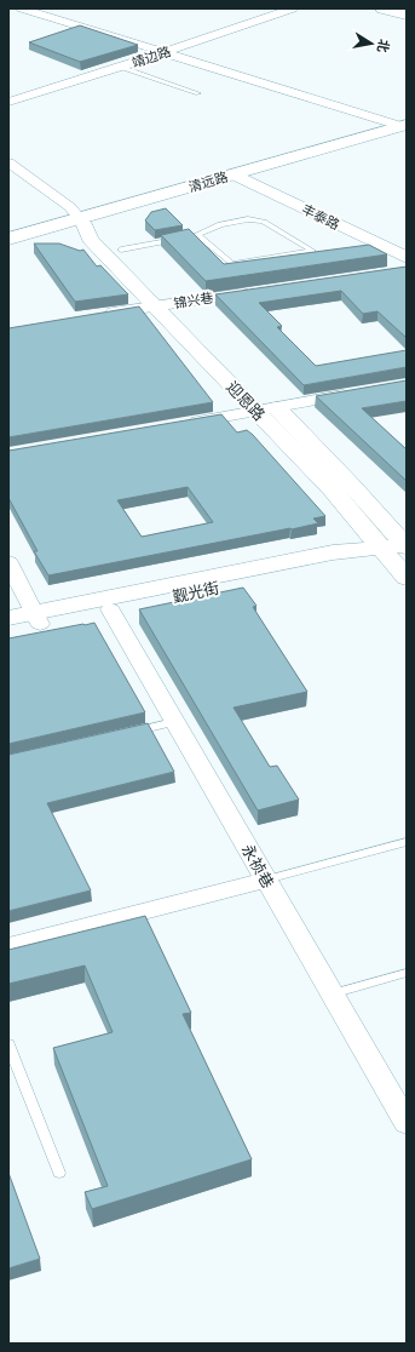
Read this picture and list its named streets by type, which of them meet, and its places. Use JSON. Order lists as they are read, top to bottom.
{
  "streets": {
    "main road": ["清远路"],
    "street": [
      "靖边路",
      "丰泰路",
      "锦兴巷",
      "迎恩路",
      "觐光街",
      "永祯巷"
    ]
  },
  "crossings": [
    ["清远路", "丰泰路"],
    ["清远路", "迎恩路"],
    ["锦兴巷", "迎恩路"],
    ["迎恩路", "觐光街"],
    ["觐光街", "永祯巷"]
  ],
  "north": "right"
}
